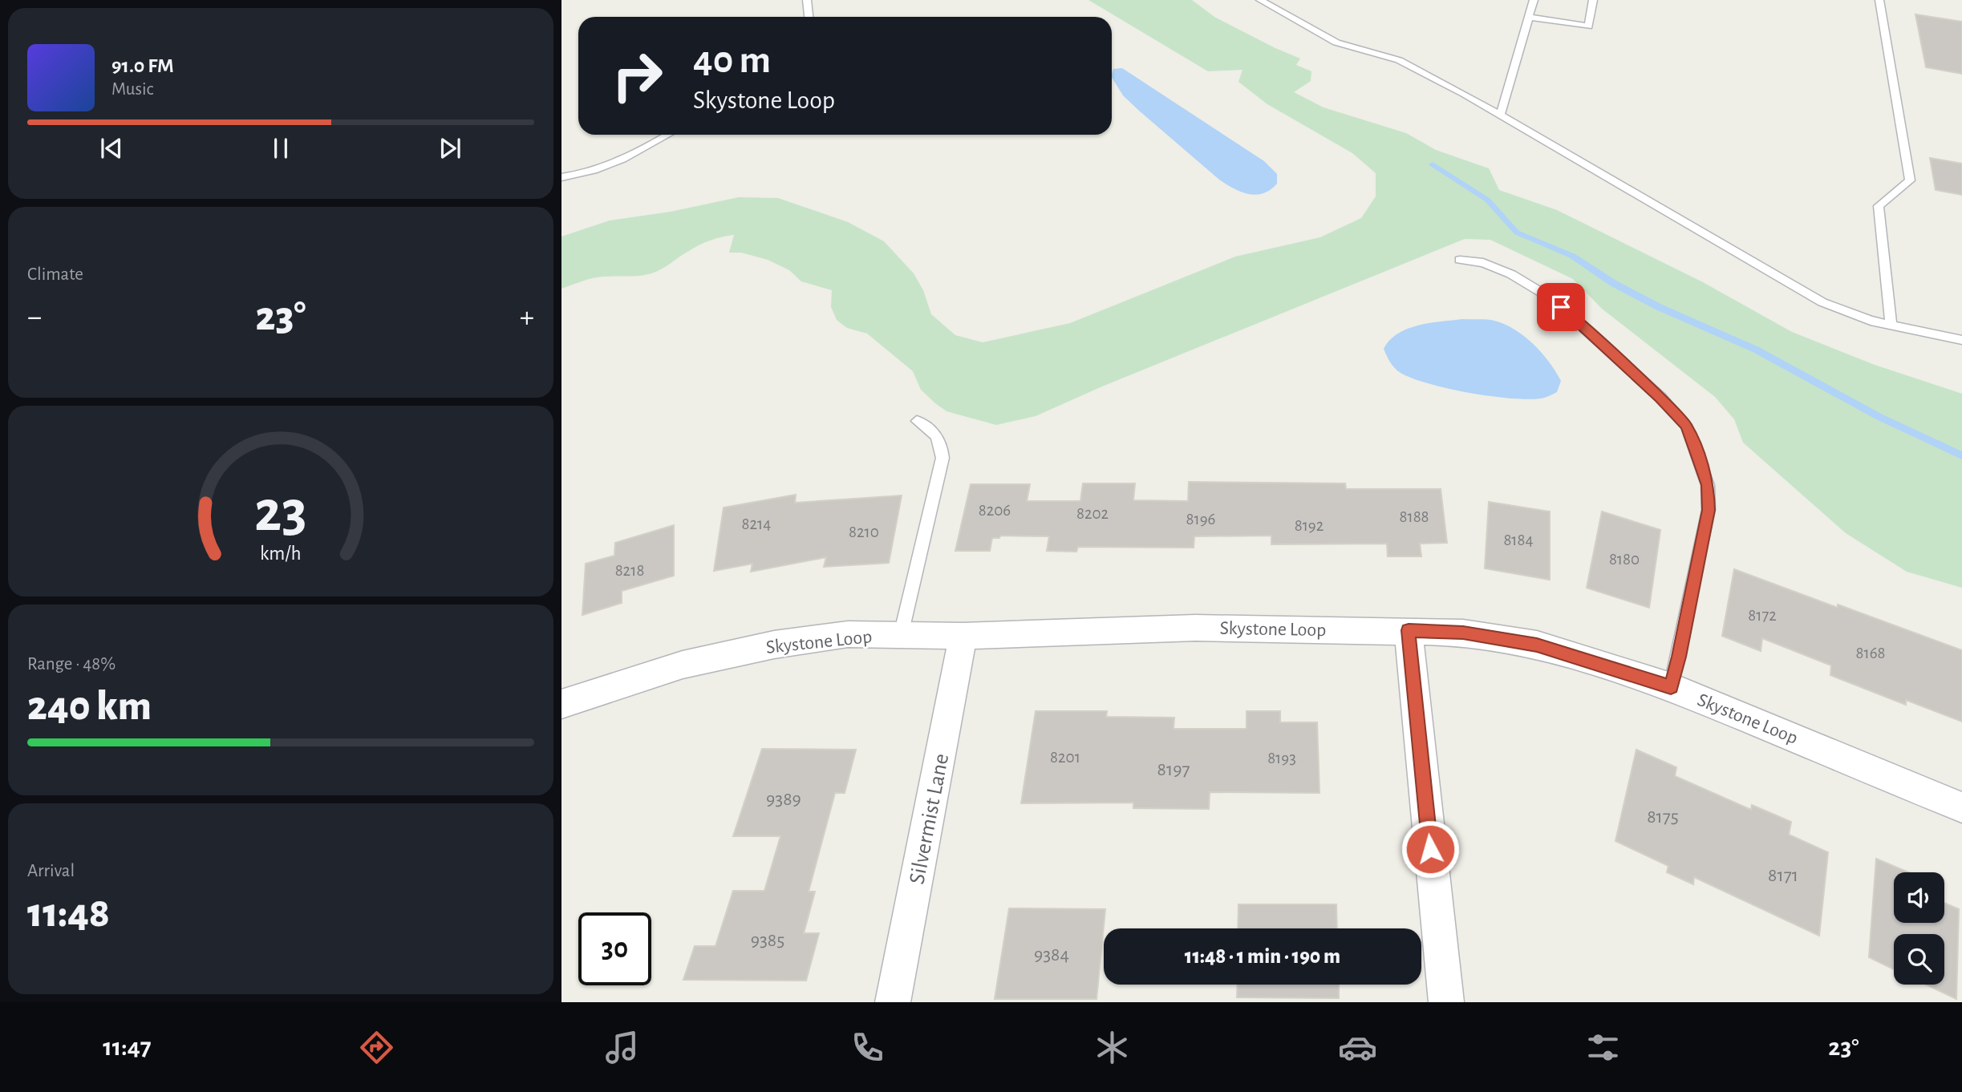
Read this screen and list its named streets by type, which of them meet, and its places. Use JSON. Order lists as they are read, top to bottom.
{
  "streets": {
    "street": ["Skystone Loop", "Silvermist Lane"]
  },
  "crossings": [
    ["Skystone Loop", "Silvermist Lane"]
  ],
  "house_numbers": [
    "8206",
    "8202",
    "8188",
    "8196",
    "8214",
    "8192",
    "8210",
    "8184",
    "8180",
    "8218",
    "8172",
    "8168",
    "8201",
    "8193",
    "8197",
    "9389",
    "8175",
    "8171",
    "9385",
    "9384"
  ],
  "page": {
    "turn": ["40 m", "Skystone Loop"],
    "song": ["91.0 FM", "Music"],
    "tile": [
      "Climate",
      ["Range · 48%", "240 km"],
      ["Arrival", "11:48"]
    ],
    "heat": ["−", "23°", "+"],
    "limit": "30",
    "trip": "11:48 · 1 min · 190 m",
    "tabs": ["11:47", "23°"],
    "gauge": ["23", "km/h"]
  }
}
